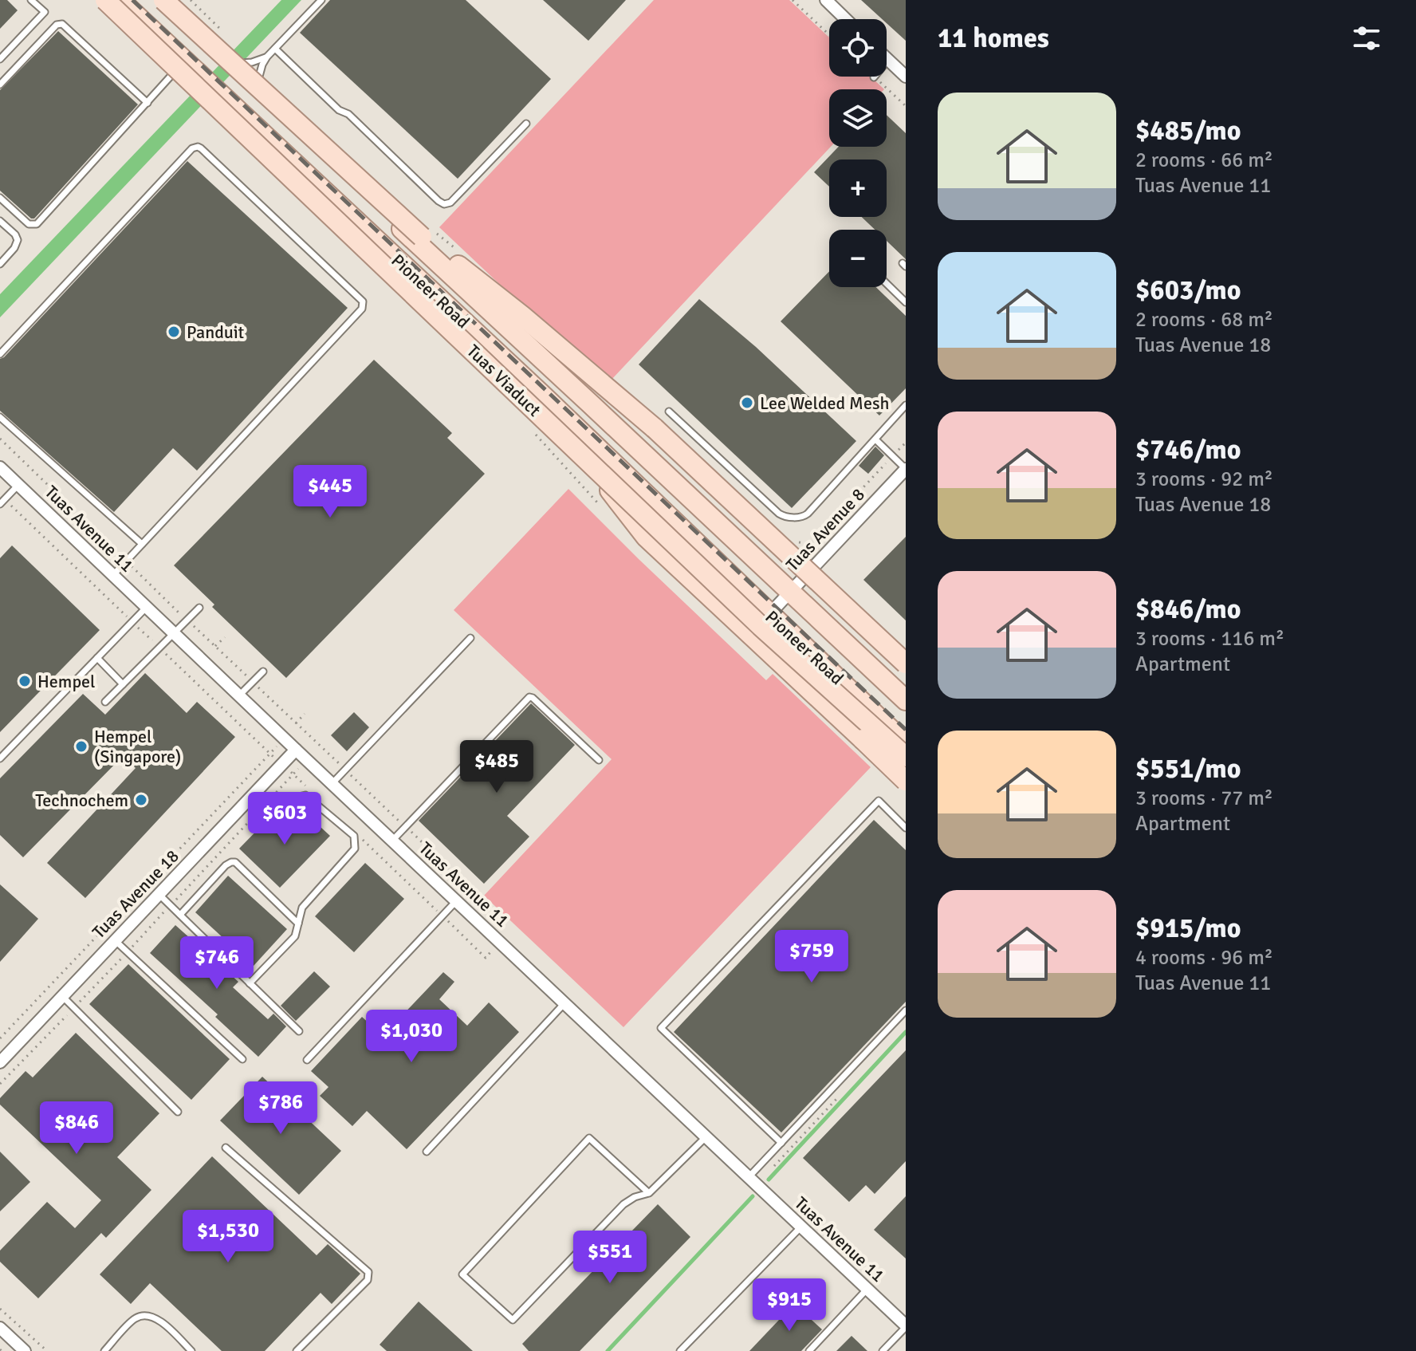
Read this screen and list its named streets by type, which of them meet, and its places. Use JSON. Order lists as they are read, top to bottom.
{
  "streets": {
    "main road": ["Pioneer Road", "Tuas Viaduct"],
    "street": ["Tuas Avenue 11", "Tuas Avenue 8", "Tuas Avenue 18"]
  },
  "crossings": [
    ["Pioneer Road", "Tuas Avenue 8"],
    ["Tuas Avenue 11", "Tuas Avenue 18"]
  ],
  "places": [
    "Panduit",
    "Lee Welded Mesh",
    "Hempel",
    "Hempel (Singapore)",
    "Technochem"
  ],
  "page": {
    "heading": "11 homes",
    "map_buttons": ["+", "−"],
    "list": [
      {
        "name": "$485/mo",
        "note": "2 rooms · 66 m² · Tuas Avenue 11"
      },
      {
        "name": "$603/mo",
        "note": "2 rooms · 68 m² · Tuas Avenue 18"
      },
      {
        "name": "$746/mo",
        "note": "3 rooms · 92 m² · Tuas Avenue 18"
      },
      {
        "name": "$846/mo",
        "note": "3 rooms · 116 m² · Apartment"
      },
      {
        "name": "$551/mo",
        "note": "3 rooms · 77 m² · Apartment"
      },
      {
        "name": "$915/mo",
        "note": "4 rooms · 96 m² · Tuas Avenue 11"
      }
    ],
    "price": [
      "$445",
      "$485",
      "$603",
      "$759",
      "$746",
      "$1,030",
      "$786",
      "$846",
      "$1,530",
      "$551",
      "$915"
    ]
  }
}
